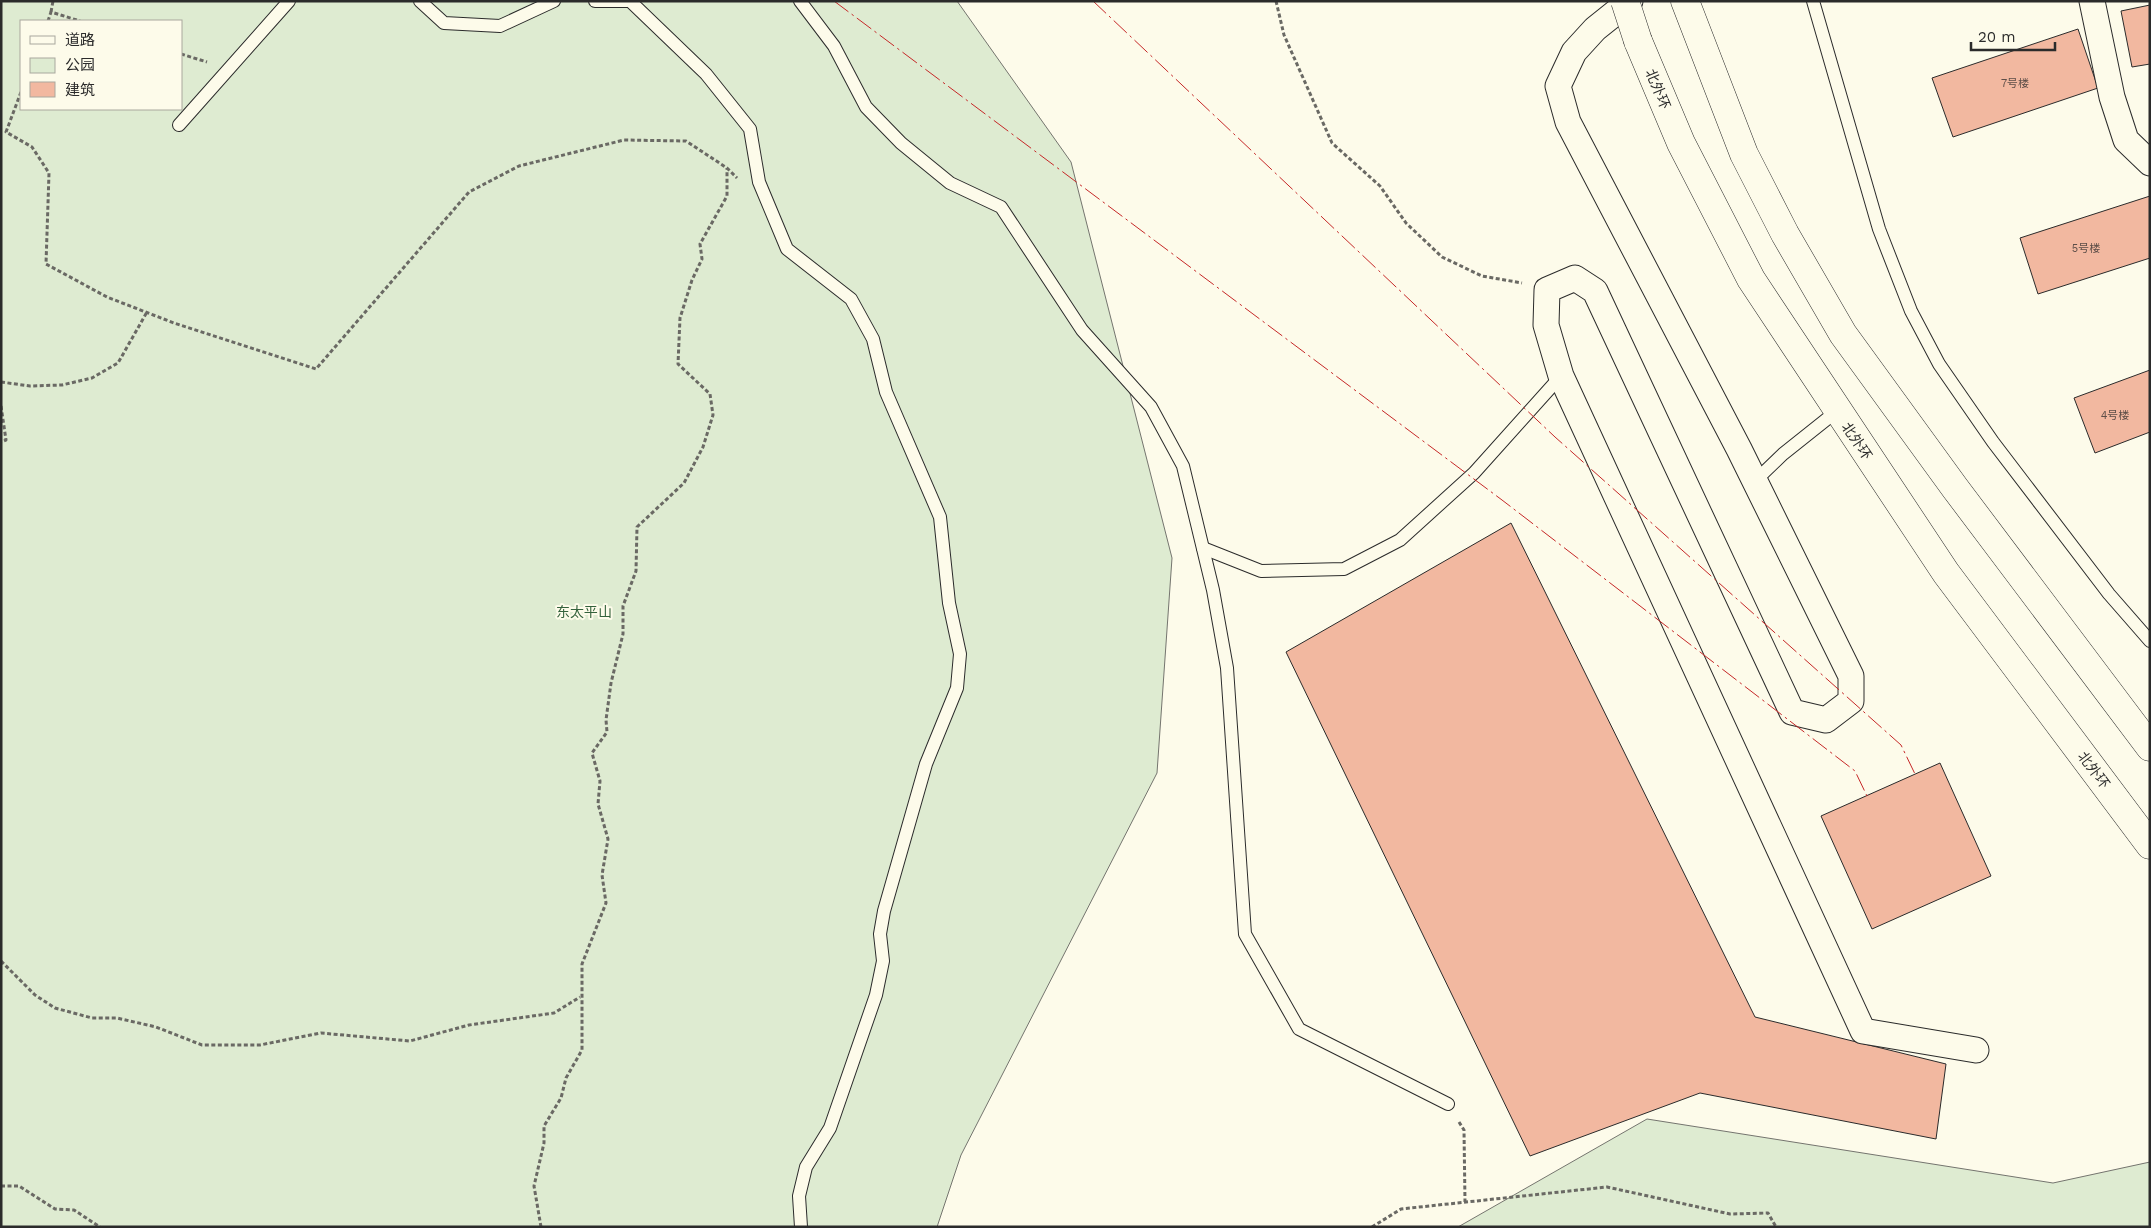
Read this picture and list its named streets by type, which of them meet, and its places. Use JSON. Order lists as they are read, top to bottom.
{
  "streets": {
    "highway": ["北外环"]
  },
  "parks": ["东太平山"],
  "house_numbers": ["7号楼", "5号楼", "4号楼"],
  "legend": ["道路", "公园", "建筑"],
  "scale_bar": "20 m"
}
